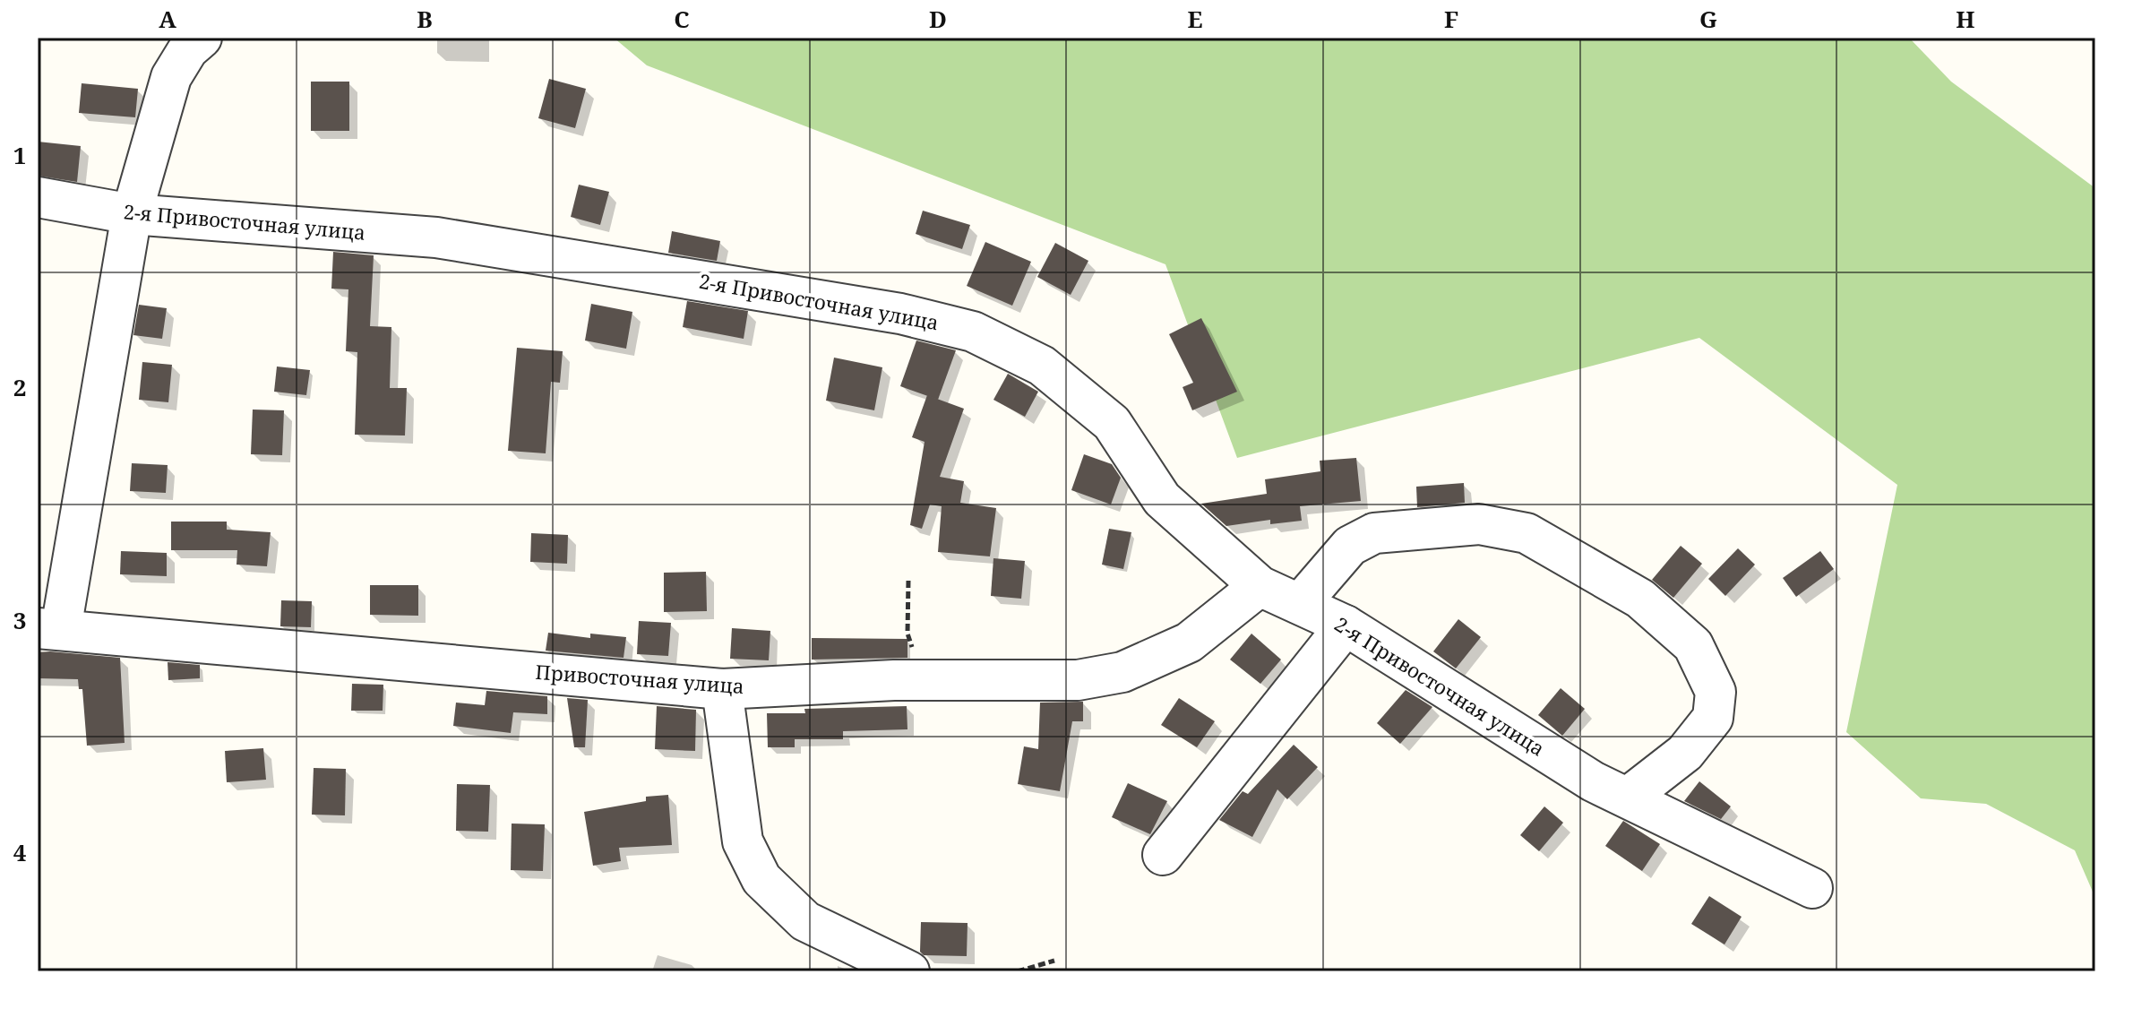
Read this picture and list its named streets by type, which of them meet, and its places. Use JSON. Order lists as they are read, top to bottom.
{
  "streets": {
    "street": ["2-я Привосточная улица", "Привосточная улица"]
  },
  "crossings": [
    ["2-я Привосточная улица", "Привосточная улица"]
  ],
  "grid": {
    "columns": [
      "A",
      "B",
      "C",
      "D",
      "E",
      "F",
      "G",
      "H"
    ],
    "rows": [
      "1",
      "2",
      "3",
      "4"
    ]
  }
}
